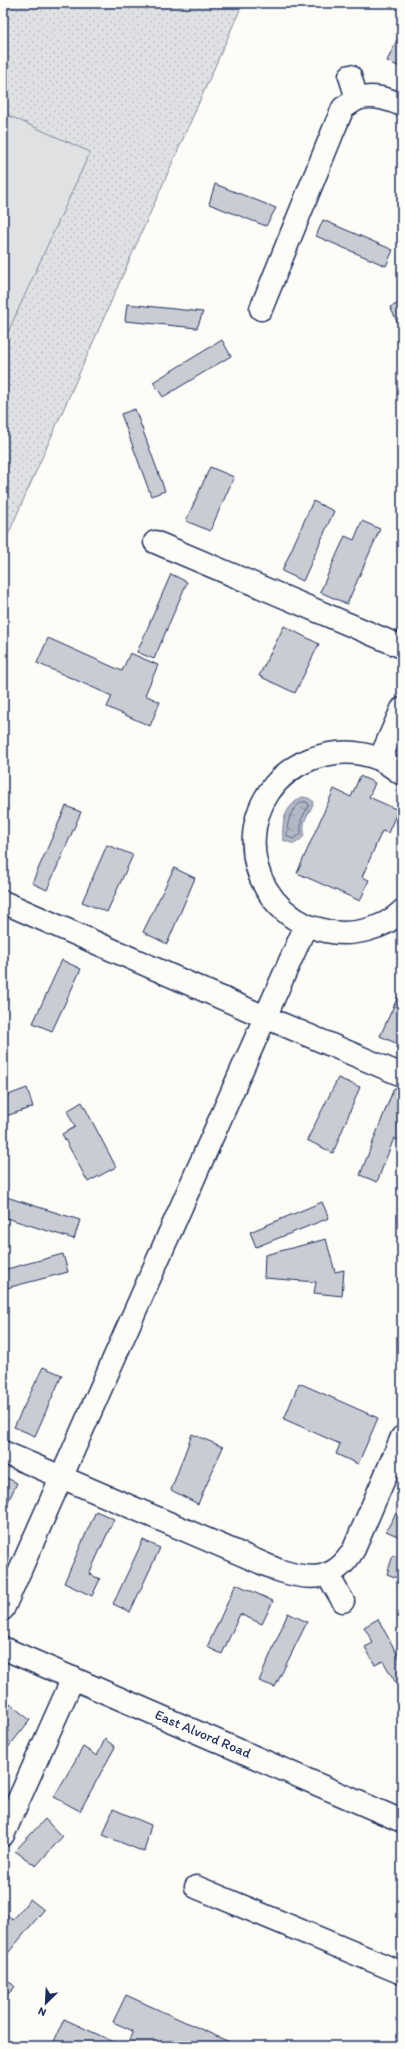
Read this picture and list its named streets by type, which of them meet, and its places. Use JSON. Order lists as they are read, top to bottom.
{
  "streets": {
    "street": ["East Alvord Road"]
  },
  "north": "bottom left"
}
